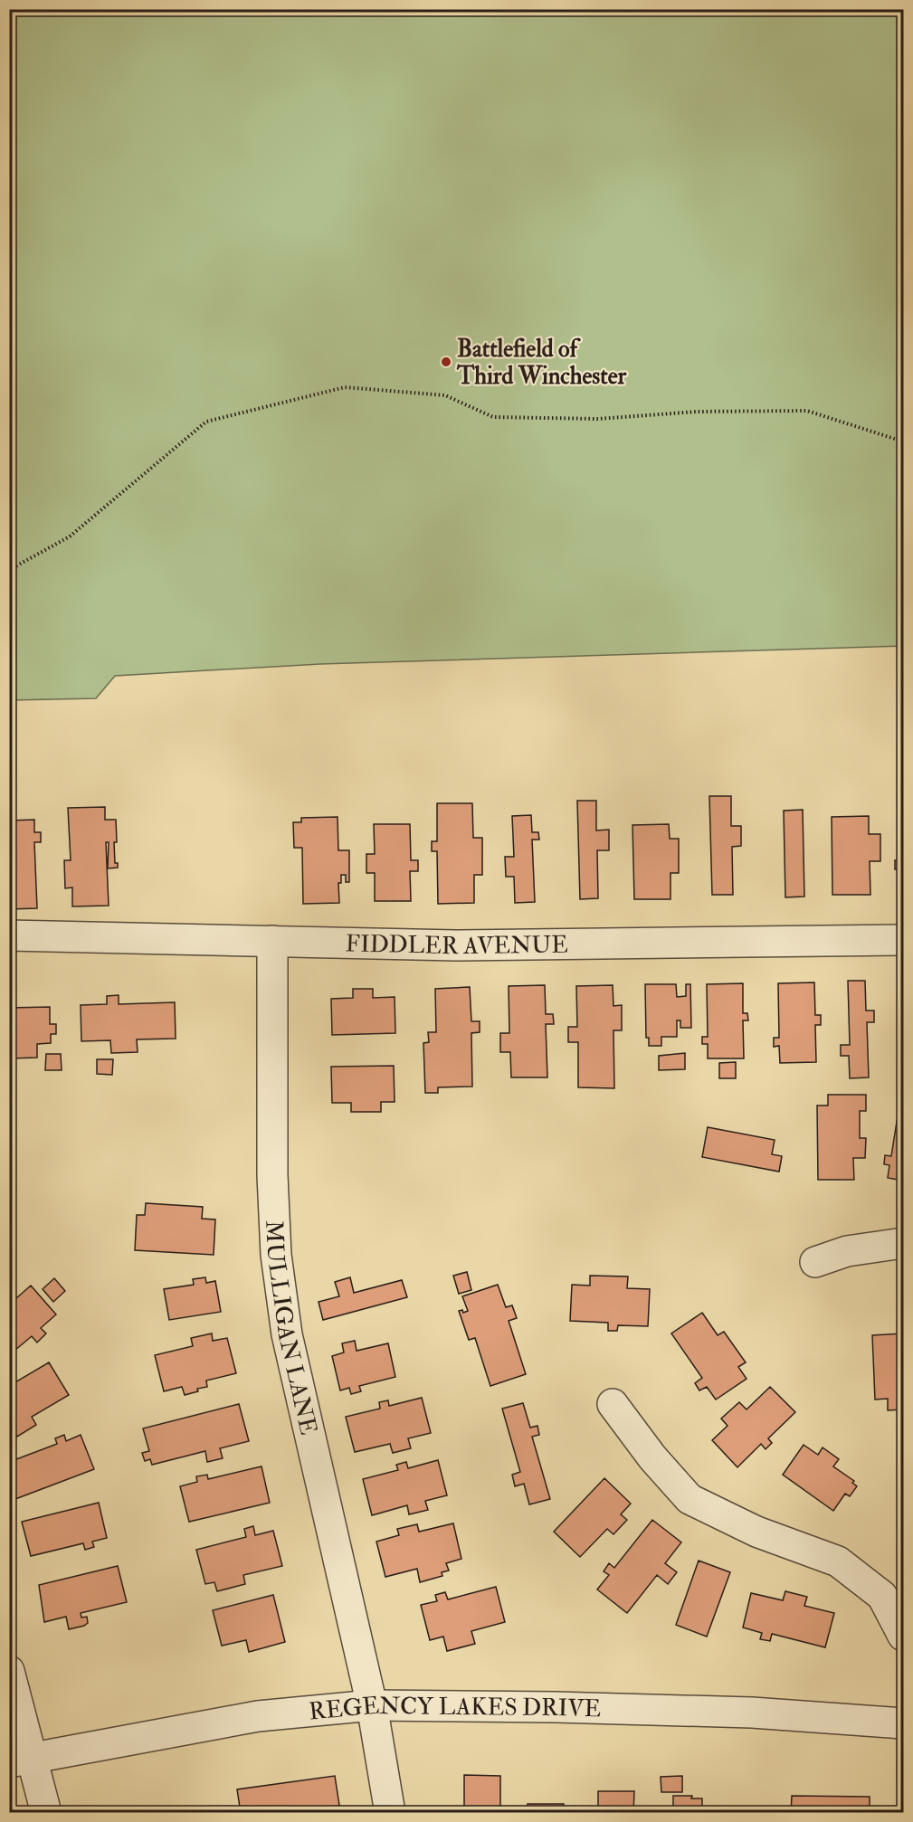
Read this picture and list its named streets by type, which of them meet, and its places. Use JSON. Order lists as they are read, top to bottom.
{
  "streets": {
    "street": ["FIDDLER AVENUE", "MULLIGAN LANE", "REGENCY LAKES DRIVE"]
  },
  "crossings": [
    ["FIDDLER AVENUE", "MULLIGAN LANE"],
    ["MULLIGAN LANE", "REGENCY LAKES DRIVE"]
  ],
  "places": ["Battlefield of Third Winchester"]
}
